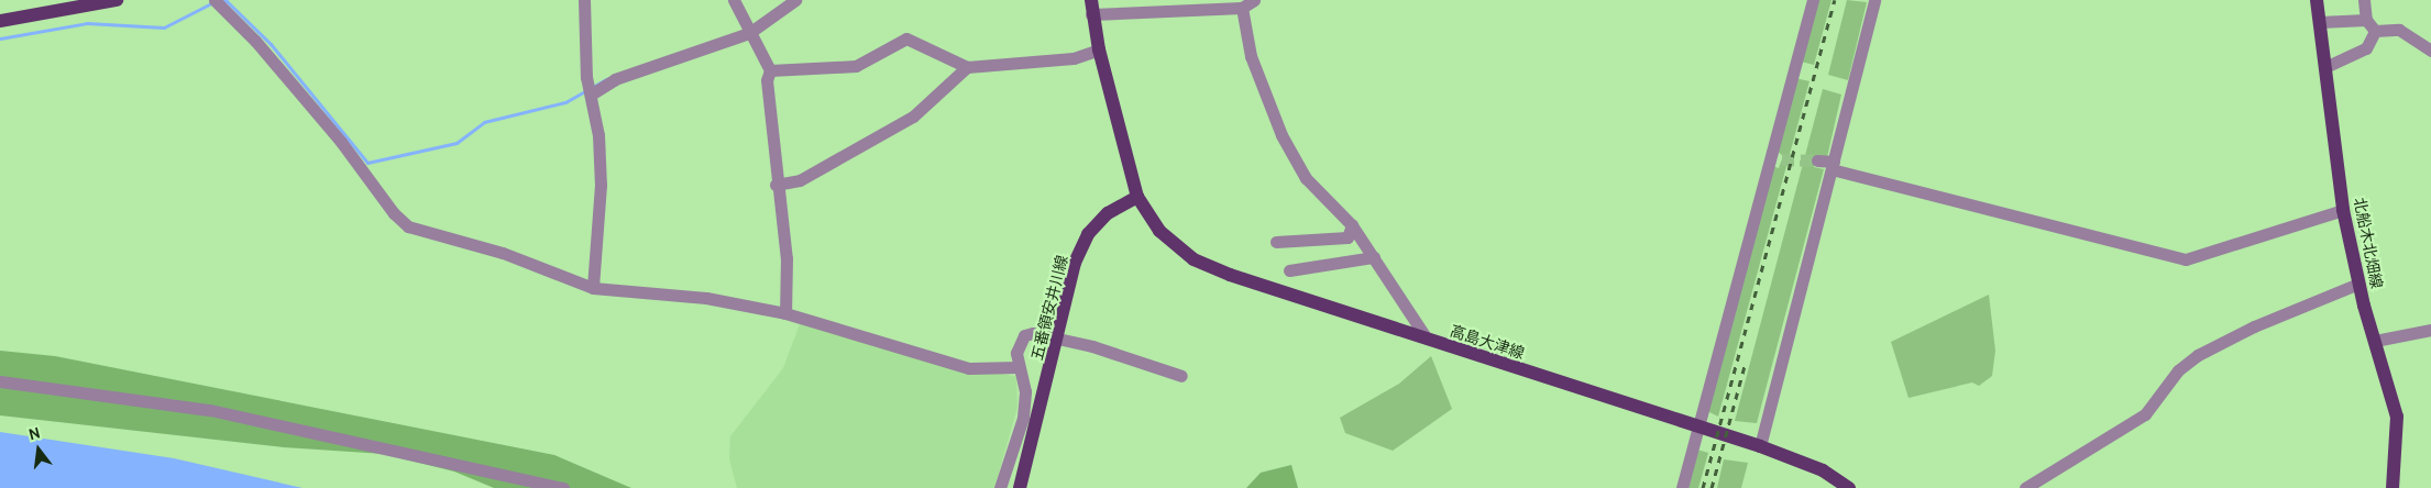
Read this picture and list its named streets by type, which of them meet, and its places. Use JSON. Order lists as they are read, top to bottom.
{
  "streets": {
    "main road": ["北船木北畑線", "五番領安井川線", "高島大津線"]
  },
  "crossings": [
    ["五番領安井川線", "高島大津線"]
  ],
  "north": "top"
}
